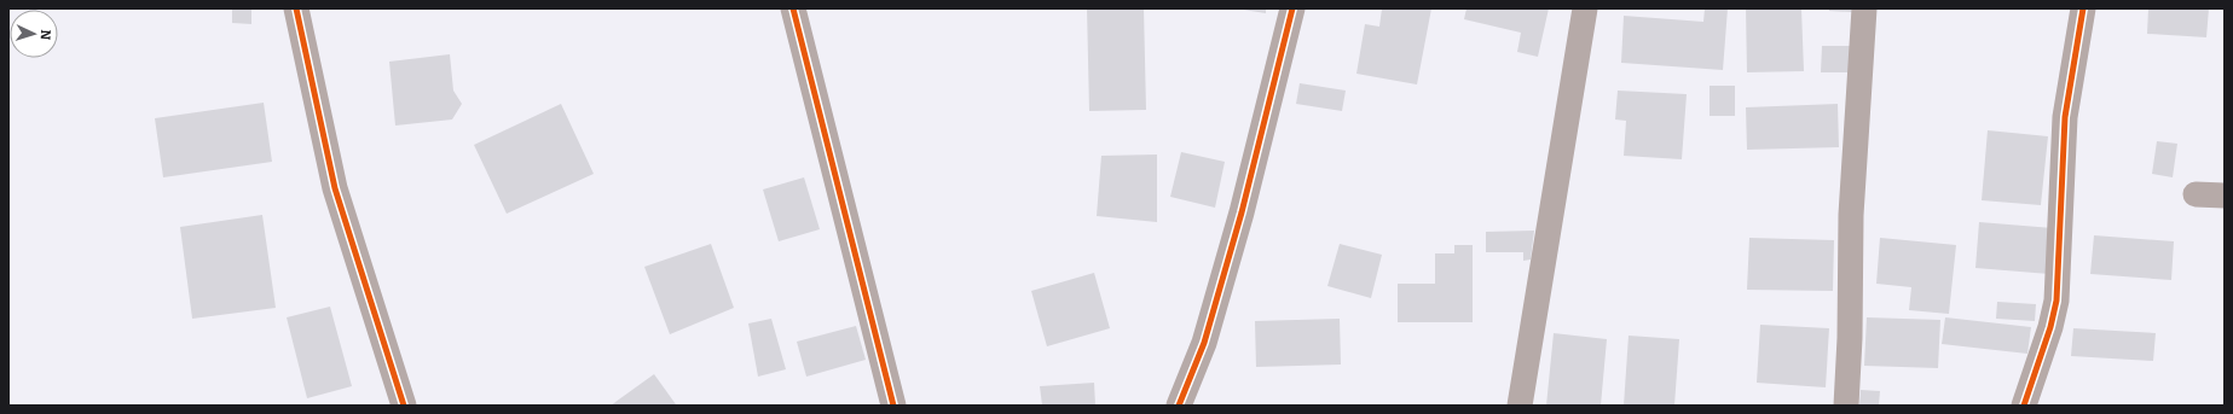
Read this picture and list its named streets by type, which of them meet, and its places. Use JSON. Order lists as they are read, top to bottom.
{
  "north": "right"
}
